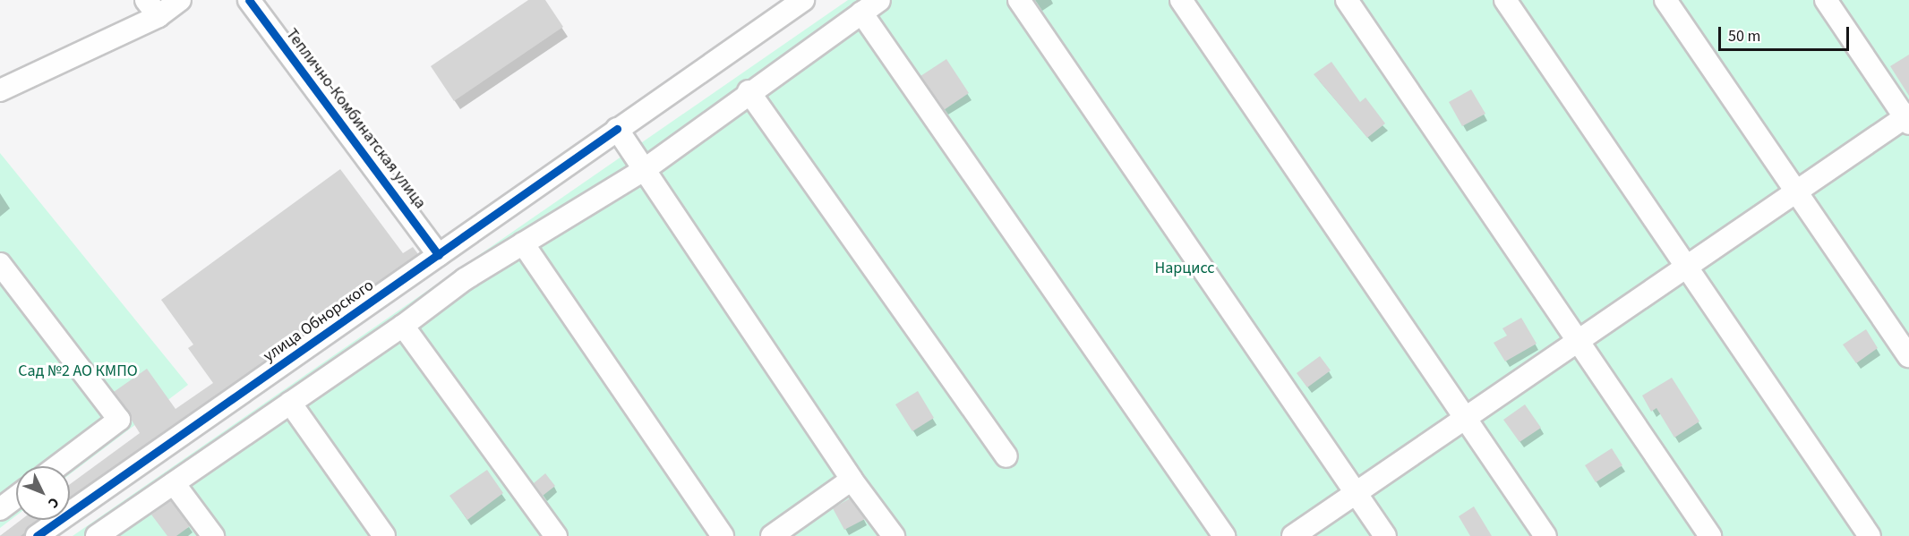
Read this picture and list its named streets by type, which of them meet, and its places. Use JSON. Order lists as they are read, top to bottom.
{
  "streets": {
    "street": ["Теплично-Комбинатская улица", "улица Обнорского"]
  },
  "crossings": [
    ["Теплично-Комбинатская улица", "улица Обнорского"]
  ],
  "parks": ["Нарцисс", "Сад №2 АО КМПО"],
  "scale_bar": "50 m",
  "north": "bottom right"
}
